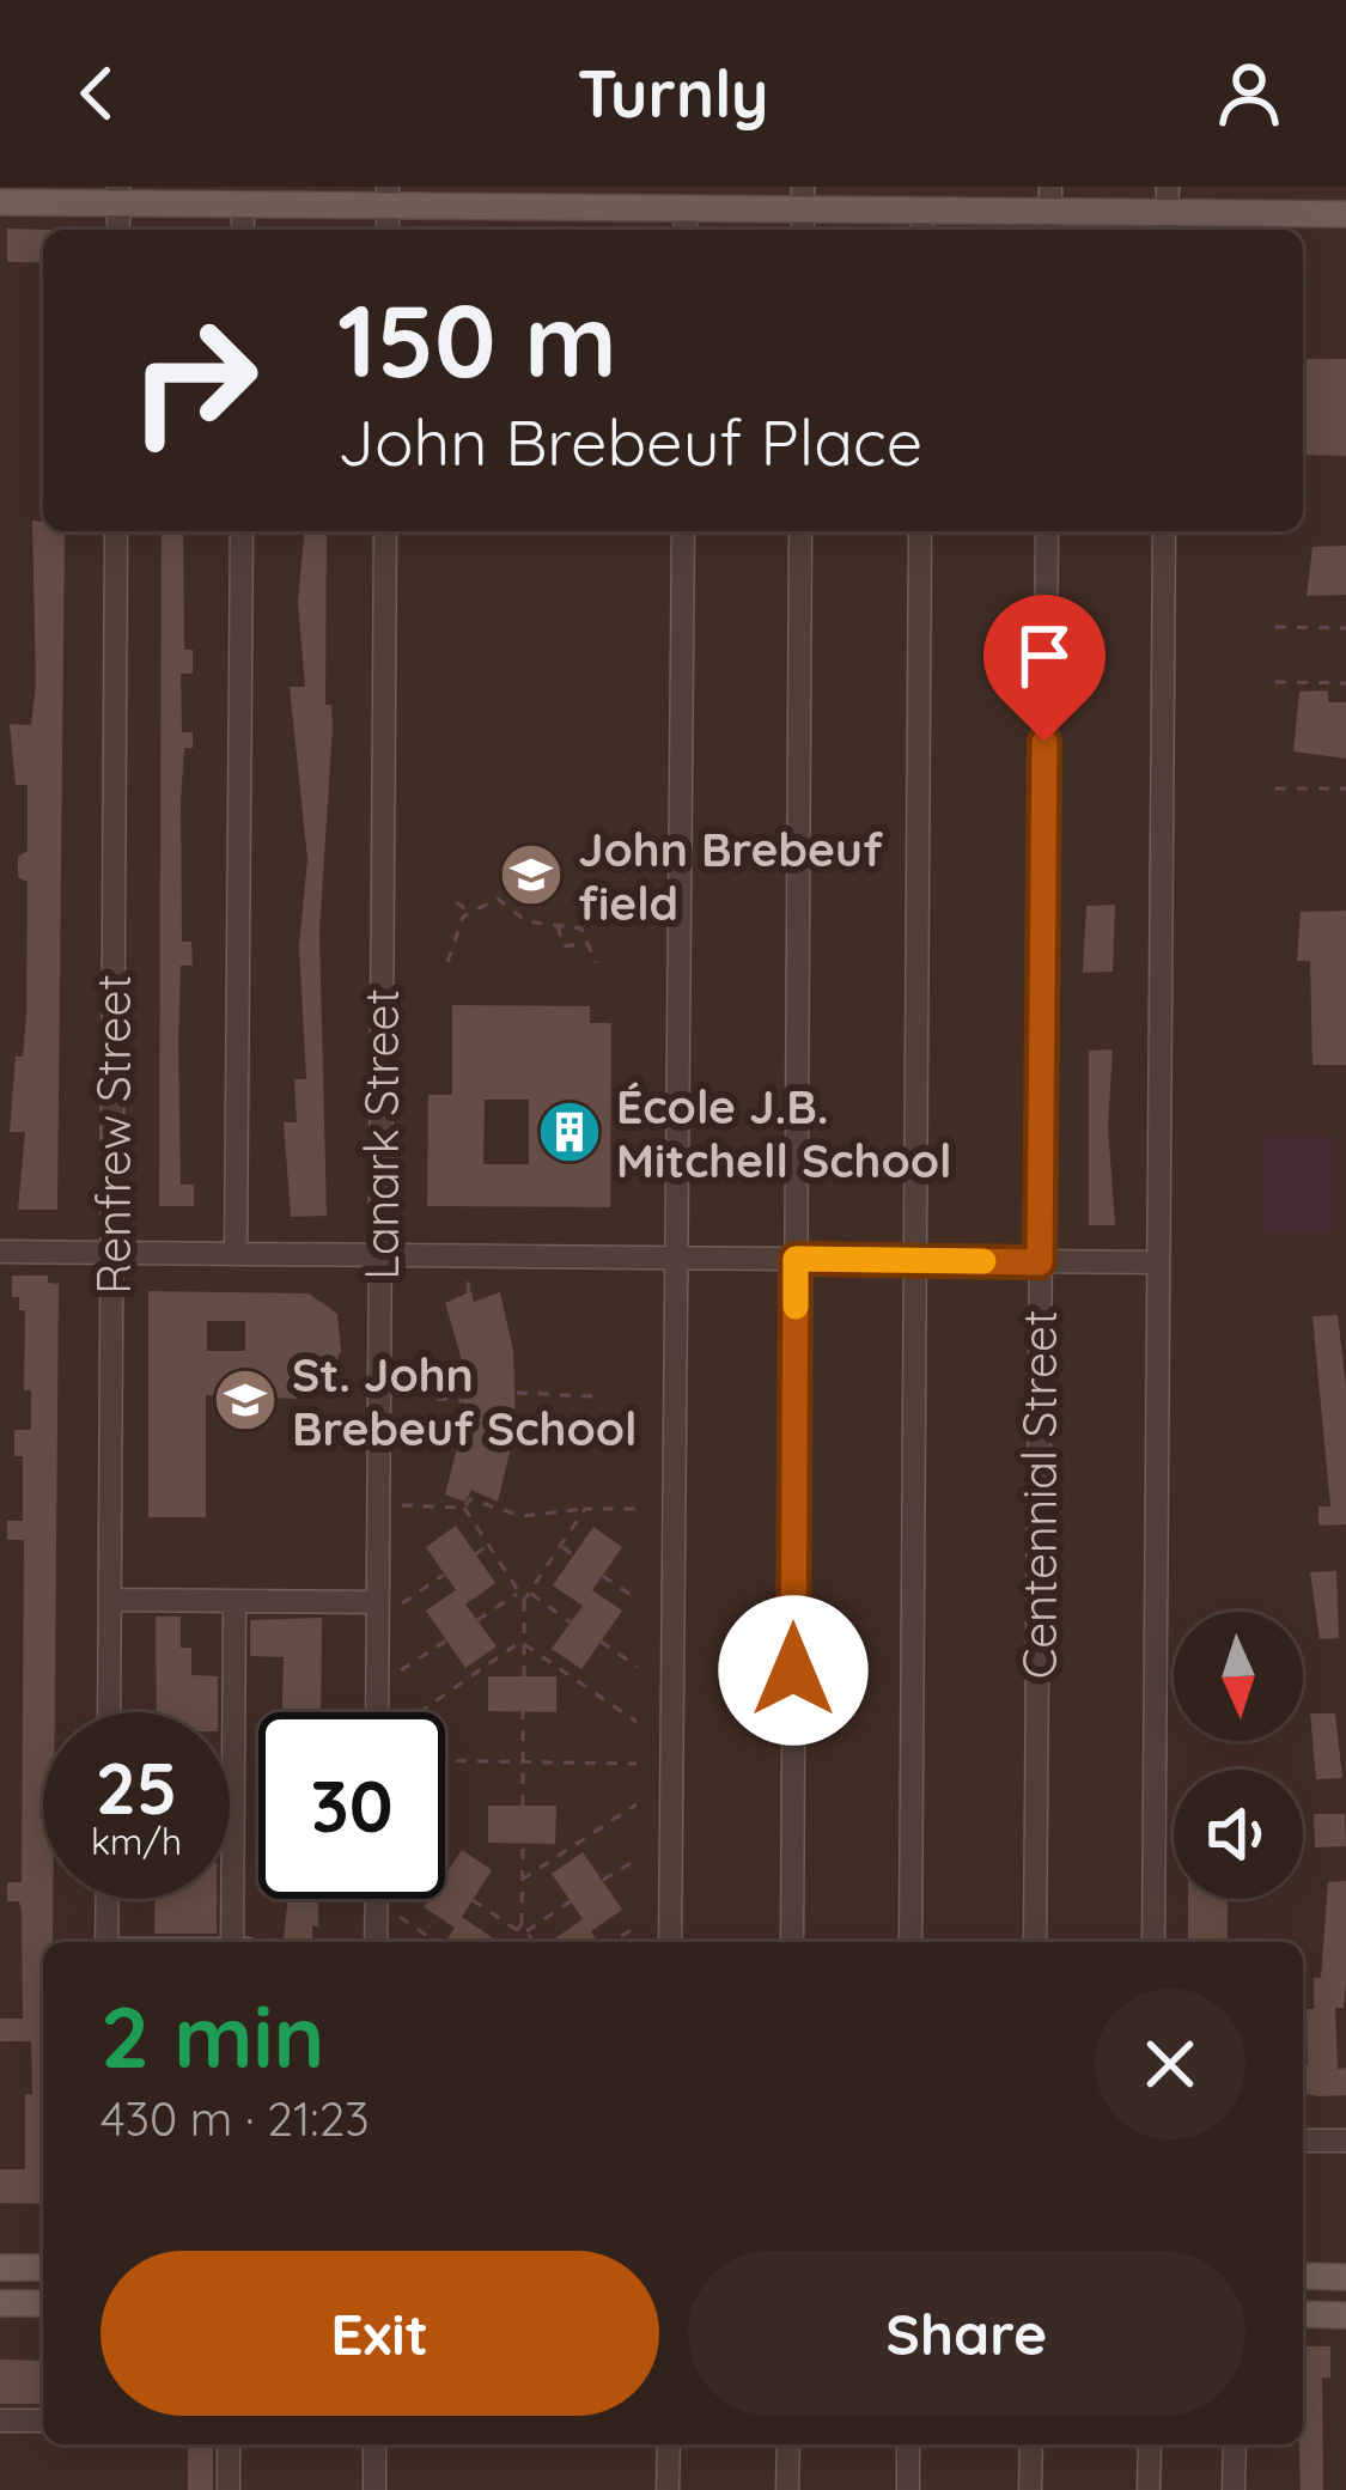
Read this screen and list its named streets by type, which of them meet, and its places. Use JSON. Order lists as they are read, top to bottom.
{
  "streets": {
    "street": ["Renfrew Street", "Lanark Street", "Centennial Street"]
  },
  "places": {
    "school or university": ["John Brebeuf field", "St. John Brebeuf School"],
    "building": ["École J.B. Mitchell School"]
  },
  "north": "bottom",
  "page": {
    "header": "Turnly",
    "turn": ["150 m", "John Brebeuf Place"],
    "speed": "25 km/h",
    "limit": "30",
    "heading": ["2 min", "430 m · 21:23"],
    "buttons": ["Exit", "Share"]
  }
}
